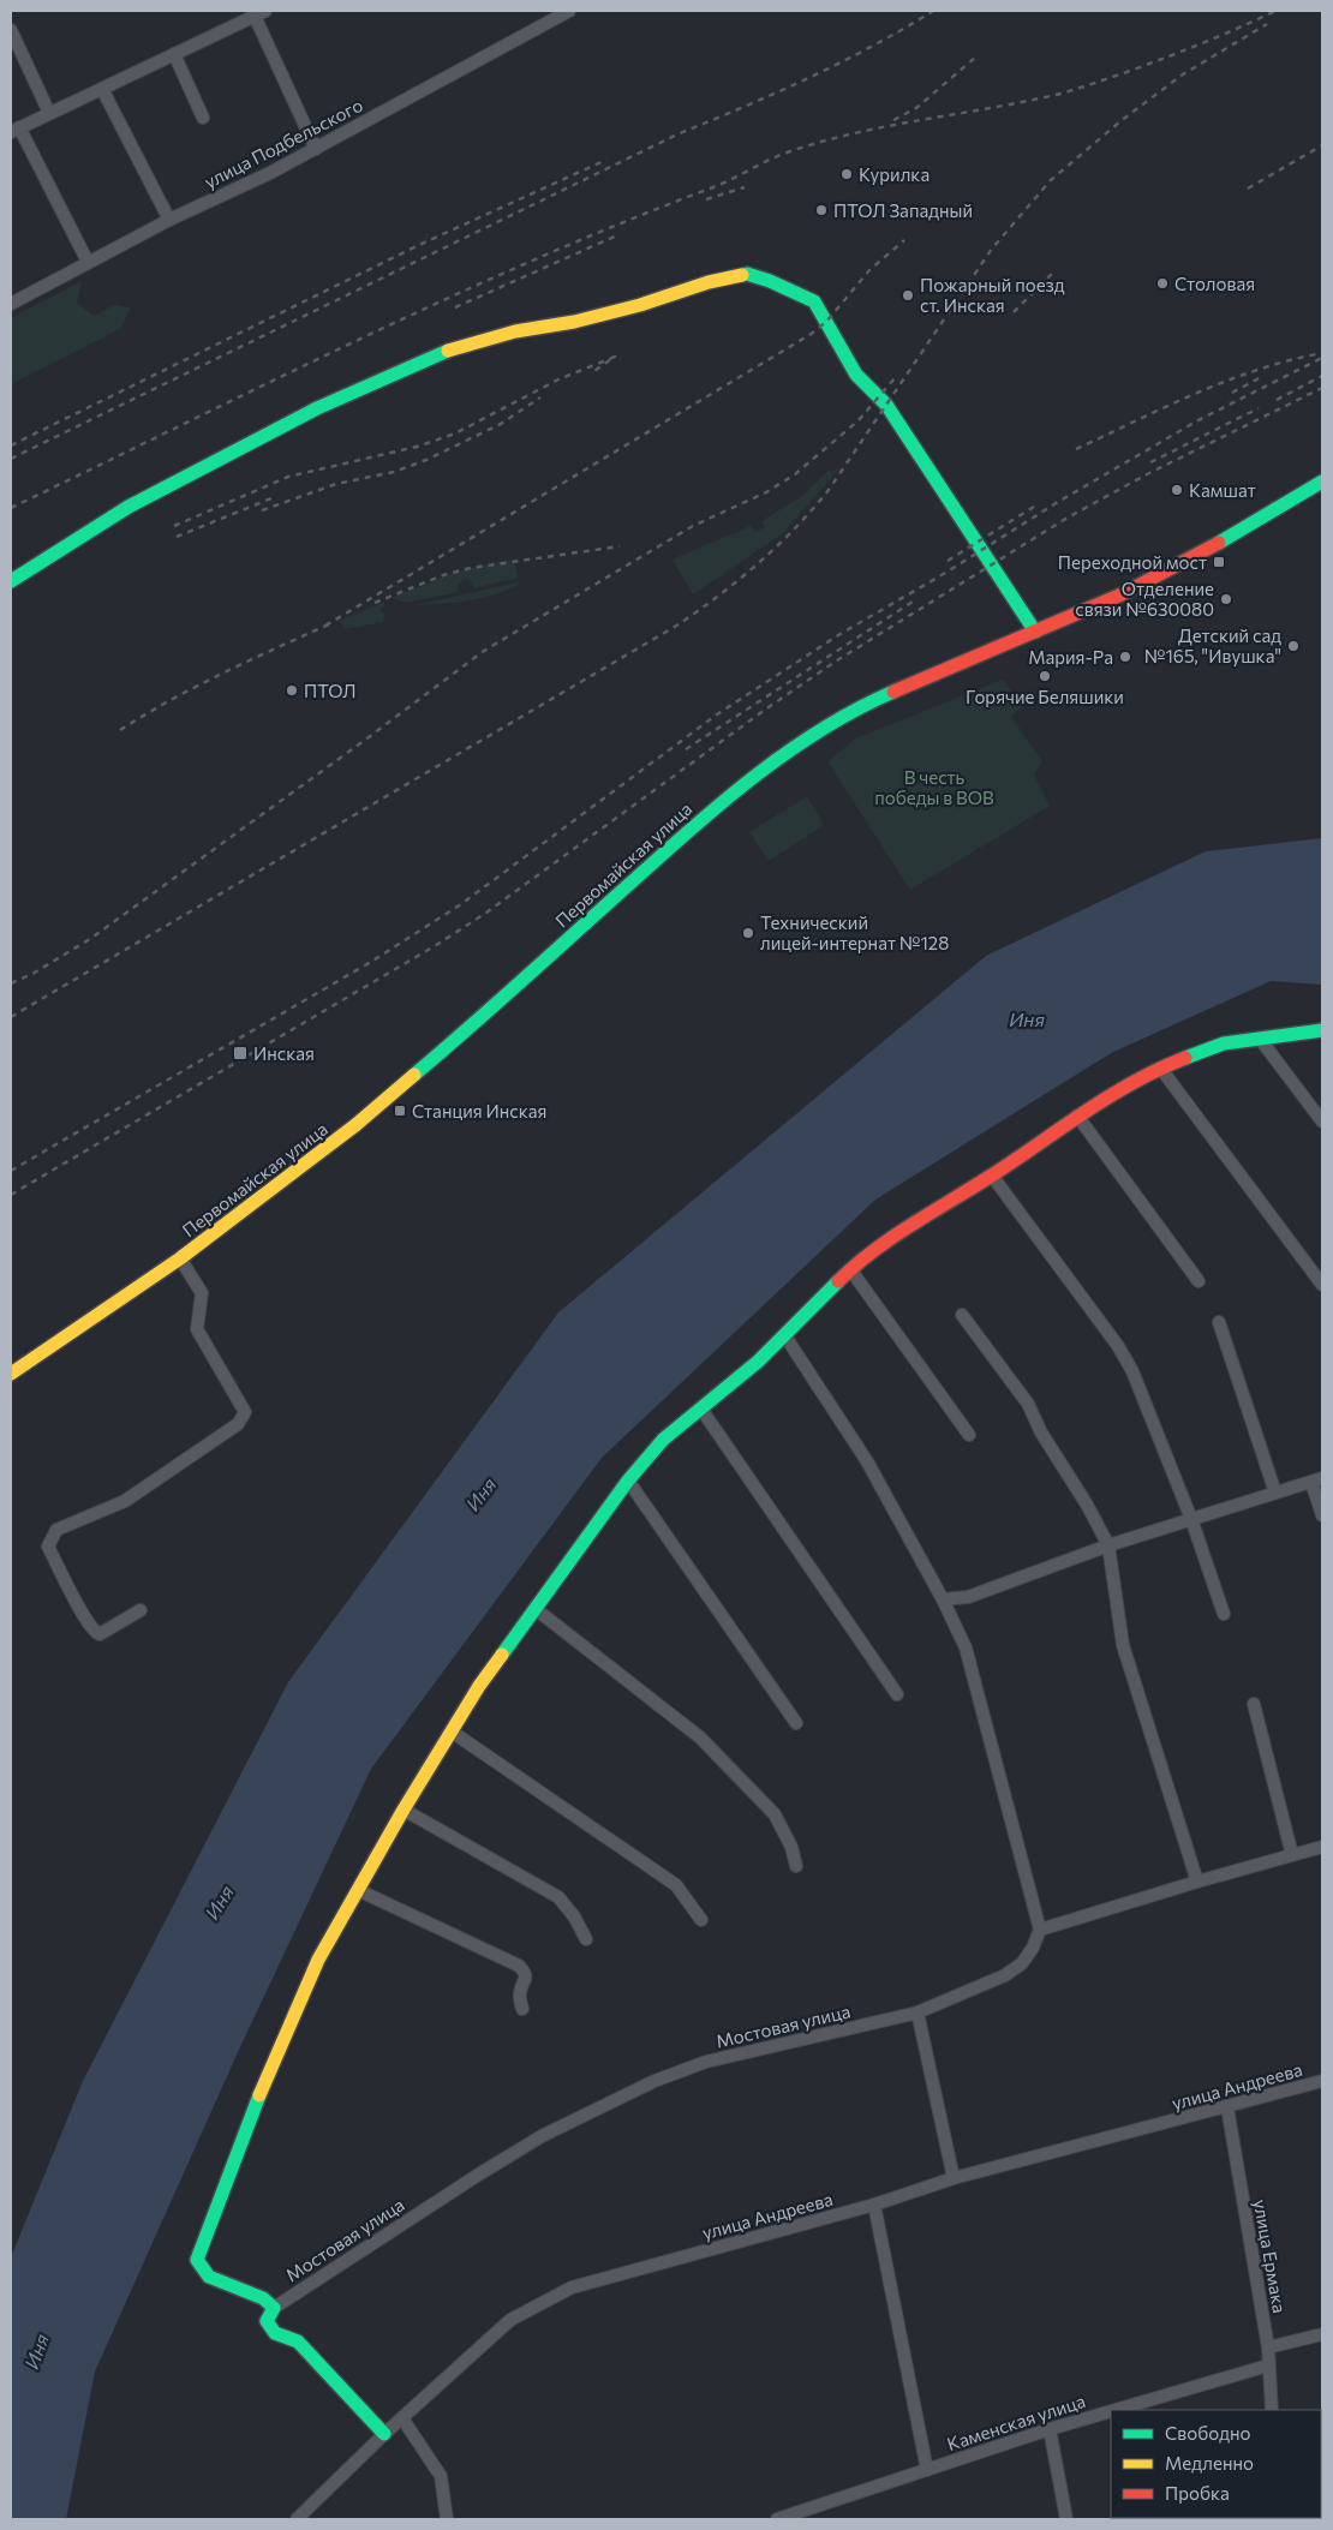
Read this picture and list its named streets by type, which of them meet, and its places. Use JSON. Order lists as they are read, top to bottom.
{
  "streets": {
    "street": [
      "улица Подбельского",
      "Первомайская улица",
      "Мостовая улица",
      "улица Андреева",
      "улица Ермака",
      "Каменская улица"
    ]
  },
  "crossings": [
    ["улица Андреева", "улица Ермака"],
    ["улица Ермака", "Каменская улица"]
  ],
  "water": ["Иня"],
  "parks": ["В честь победы в ВОВ"],
  "places": {
    "other": [
      "Курилка",
      "ПТОЛ Западный",
      "Столовая",
      "Пожарный поезд ст. Инская",
      "Камшат",
      "Отделение связи №630080",
      "Детский сад №165, \"Ивушка\"",
      "Мария-Ра",
      "Горячие Беляшики",
      "ПТОЛ",
      "Технический лицей-интернат №128"
    ],
    "transit": ["Переходной мост", "Инская", "Станция Инская"]
  },
  "legend": ["Свободно", "Медленно", "Пробка"]
}
